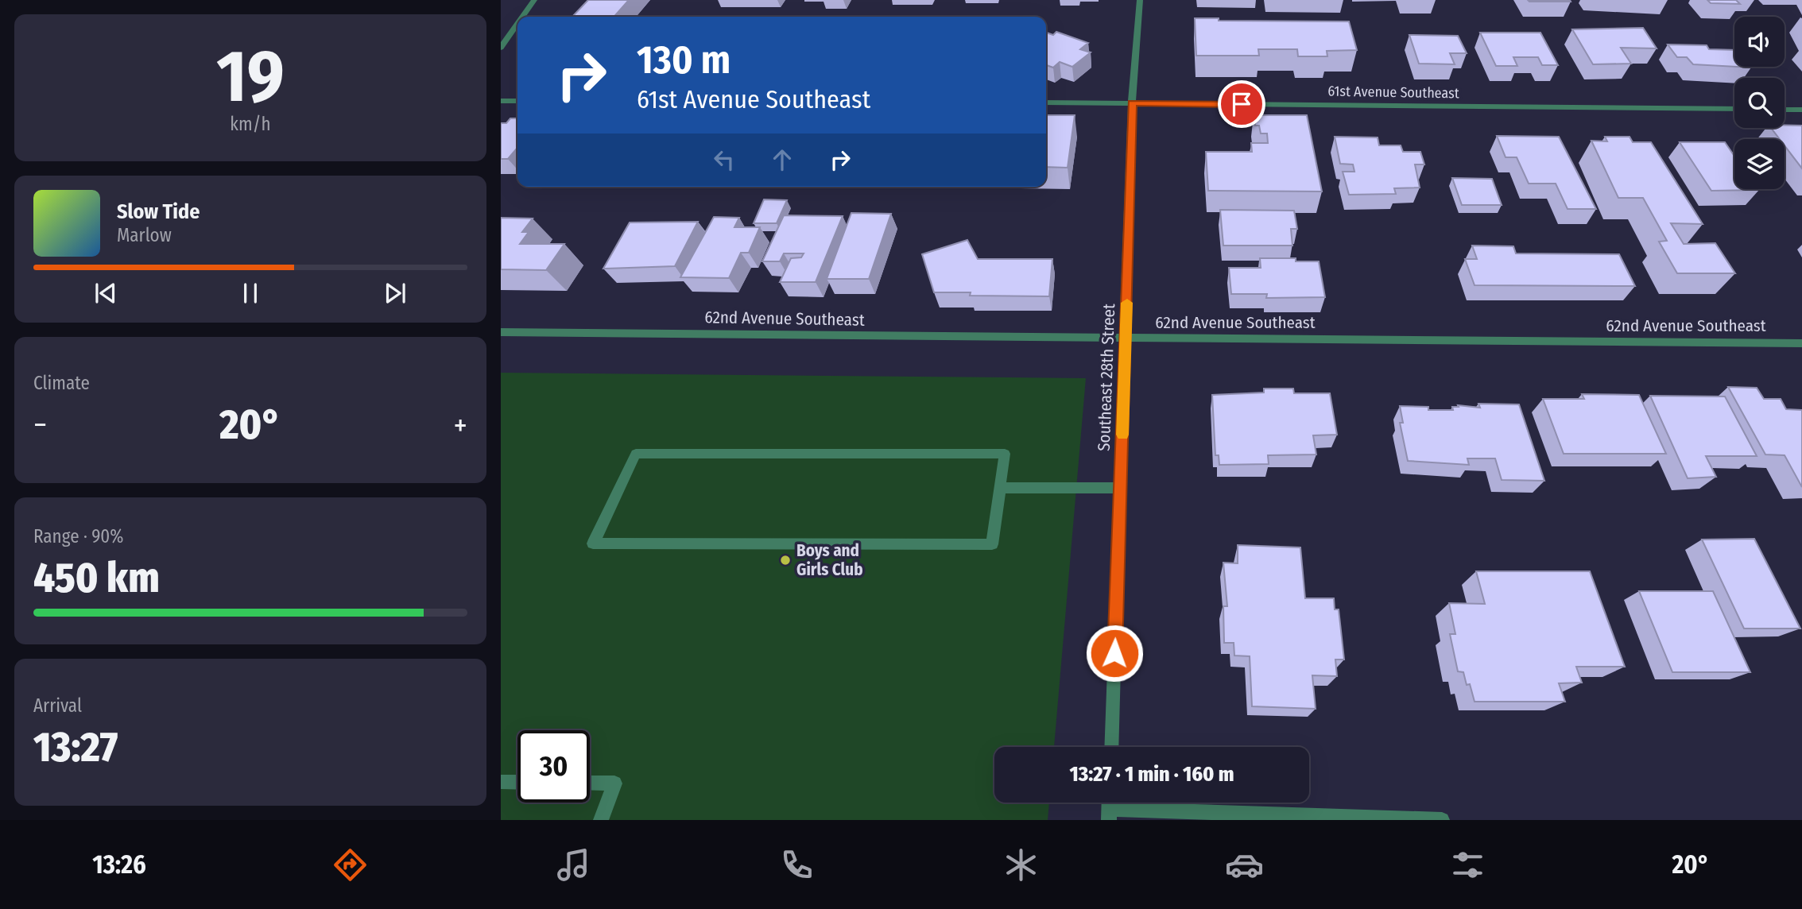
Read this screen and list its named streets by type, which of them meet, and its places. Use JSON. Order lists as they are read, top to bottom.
{
  "streets": {
    "street": ["61st Avenue Southeast", "62nd Avenue Southeast", "Southeast 28th Street"]
  },
  "crossings": [
    ["61st Avenue Southeast", "Southeast 28th Street"],
    ["62nd Avenue Southeast", "Southeast 28th Street"]
  ],
  "places": ["Boys and Girls Club"],
  "page": {
    "tile": [
      ["19", "km/h"],
      "Climate",
      ["Range · 90%", "450 km"],
      ["Arrival", "13:27"]
    ],
    "turn": ["130 m", "61st Avenue Southeast"],
    "song": ["Slow Tide", "Marlow"],
    "heat": ["−", "20°", "+"],
    "limit": "30",
    "trip": "13:27 · 1 min · 160 m",
    "tabs": ["13:26", "20°"]
  }
}
